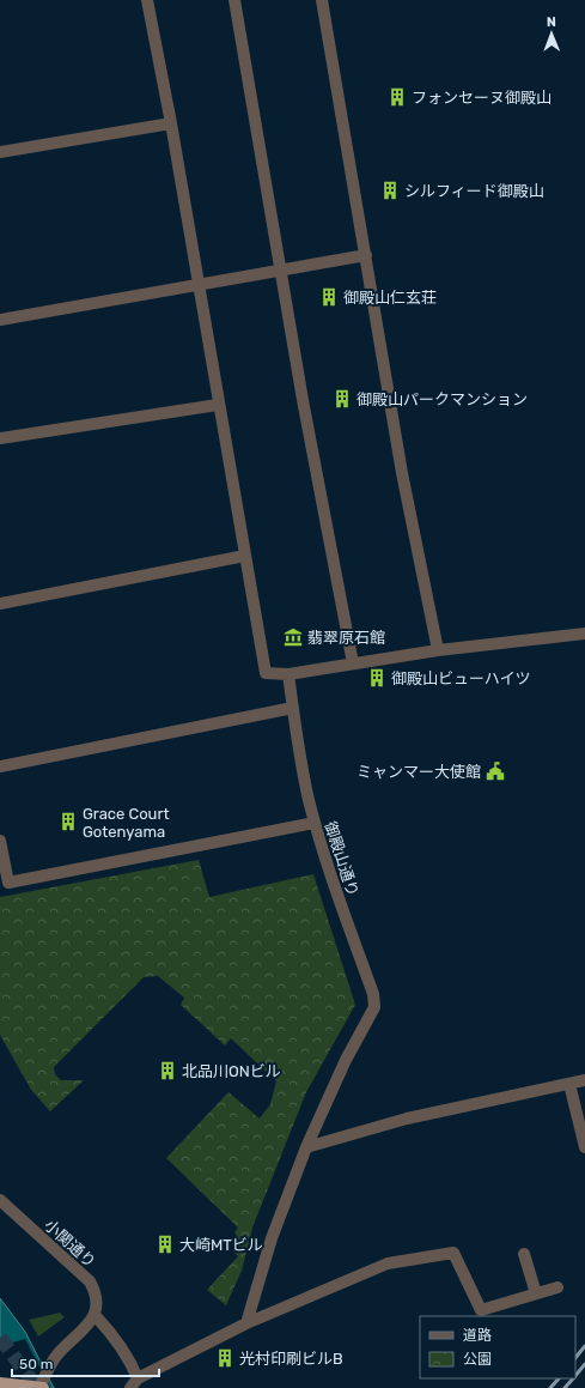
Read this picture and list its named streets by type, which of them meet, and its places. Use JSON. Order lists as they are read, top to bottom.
{
  "streets": {
    "street": ["御殿山通り", "小関通り"]
  },
  "places": {
    "building": [
      "フォンセーヌ御殿山",
      "シルフィード御殿山",
      "御殿山仁玄荘",
      "御殿山パークマンション",
      "御殿山ビューハイツ",
      "Grace Court Gotenyama",
      "北品川ONビル",
      "大崎MTビル",
      "光村印刷ビルB"
    ],
    "museum": ["翡翠原石館"],
    "public building": ["ミャンマー大使館"]
  },
  "legend": ["道路", "公園"],
  "scale_bar": "50 m",
  "north": "top"
}
